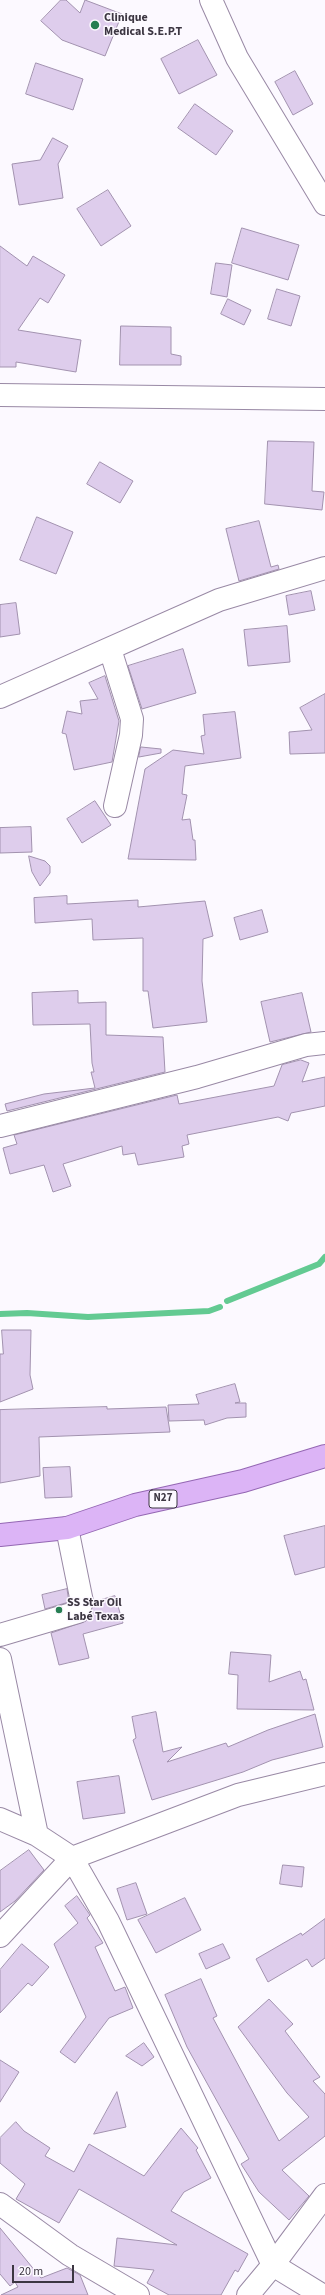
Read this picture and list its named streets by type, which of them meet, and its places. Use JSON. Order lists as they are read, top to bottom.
{
  "streets": {
    "main road": ["N27"]
  },
  "places": ["Clinique Medical S.E.P.T", "SS Star Oil Labé Texas"],
  "scale_bar": "20 m"
}
